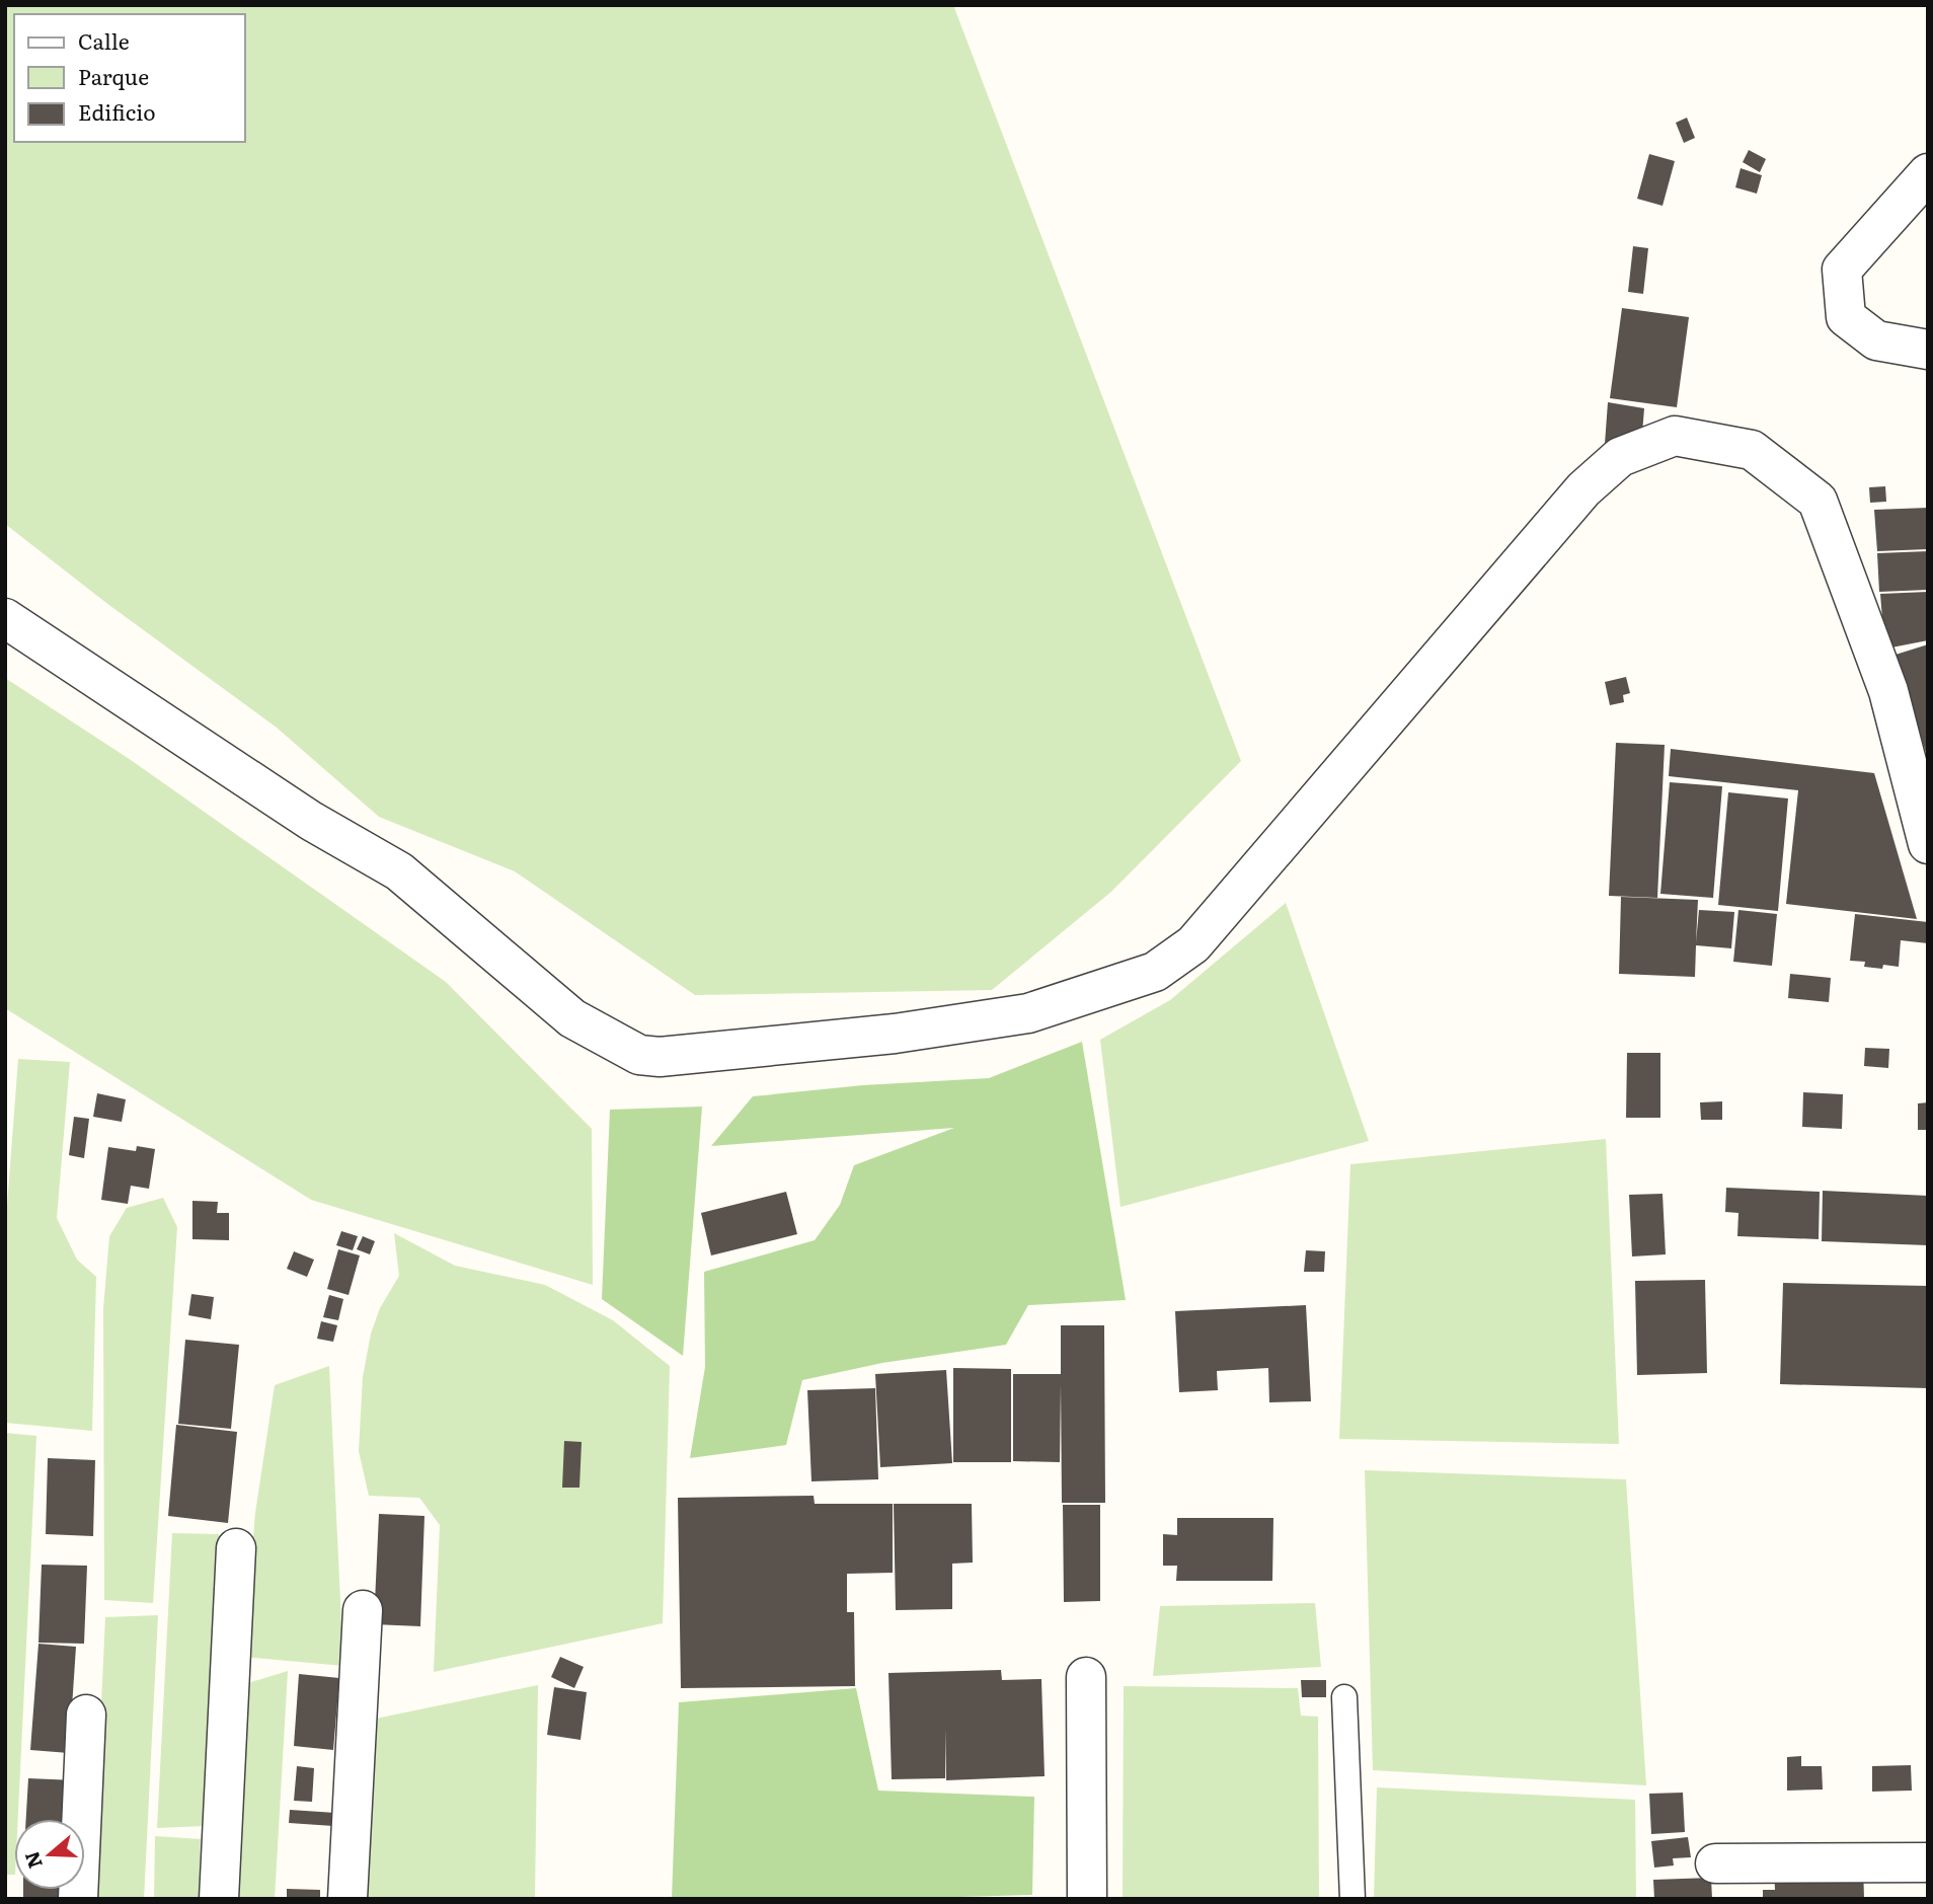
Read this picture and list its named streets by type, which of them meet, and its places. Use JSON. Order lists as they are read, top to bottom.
{
  "legend": ["Calle", "Parque", "Edificio"],
  "north": "left"
}
